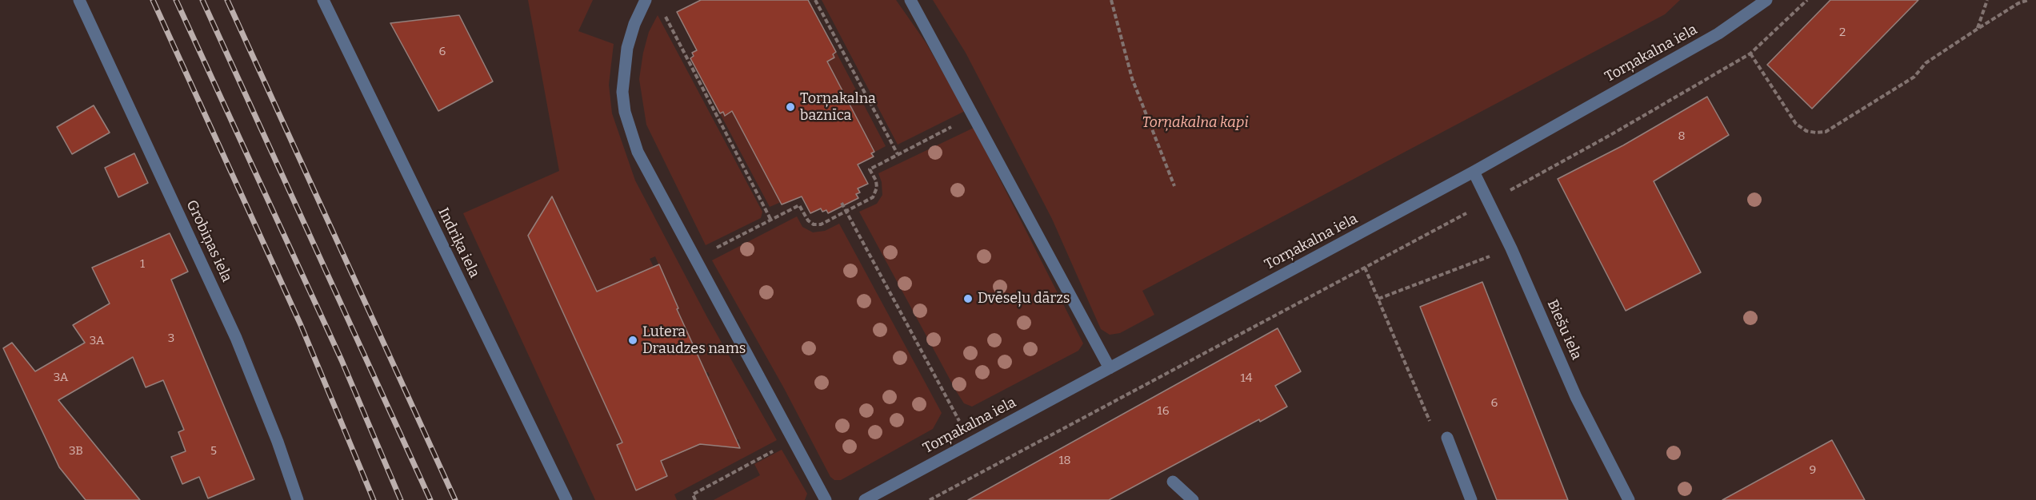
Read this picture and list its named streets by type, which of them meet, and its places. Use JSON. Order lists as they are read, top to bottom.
{
  "streets": {
    "street": [
      "Torņakalna iela",
      "Grobiņas iela",
      "Indriķa iela",
      "Biešu iela"
    ]
  },
  "crossings": [
    ["Torņakalna iela", "Biešu iela"]
  ],
  "parks": ["Torņakalna kapi"],
  "places": ["Torņakalna baznīca", "Dvēseļu dārzs", "Lutera Draudzes nams"],
  "house_numbers": [
    "2",
    "6",
    "8",
    "1",
    "3",
    "3A",
    "3A",
    "14",
    "6",
    "16",
    "3B",
    "5",
    "18",
    "9"
  ]
}
